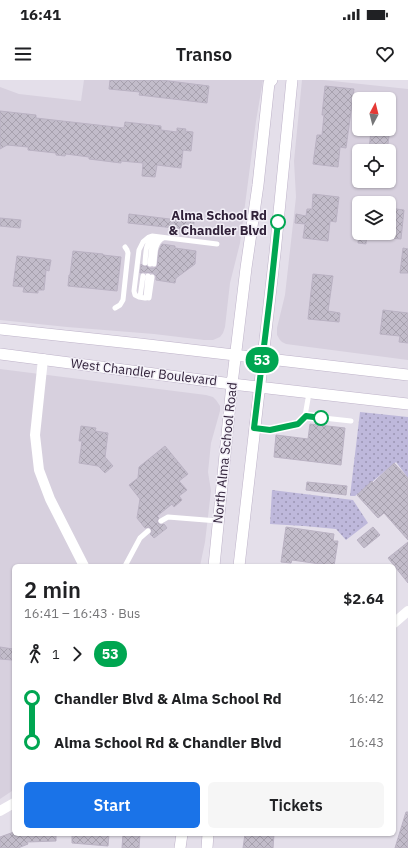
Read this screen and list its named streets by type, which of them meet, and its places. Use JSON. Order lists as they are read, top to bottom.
{
  "streets": {
    "main road": ["West Chandler Boulevard", "North Alma School Road"]
  },
  "crossings": [
    ["West Chandler Boulevard", "North Alma School Road"]
  ],
  "places": ["Alma School Rd & Chandler Blvd"],
  "lines": ["bus line 53"],
  "north": "top",
  "page": {
    "status": "16:41",
    "header": "Transo",
    "on_map": "53",
    "heading": ["2 min", "16:41 – 16:43 · Bus", "$2.64"],
    "legs": ["1", "53"],
    "list": [
      {
        "name": "Chandler Blvd & Alma School Rd",
        "value": "16:42"
      },
      {
        "name": "Alma School Rd & Chandler Blvd",
        "value": "16:43"
      }
    ],
    "buttons": ["Start", "Tickets"]
  }
}
